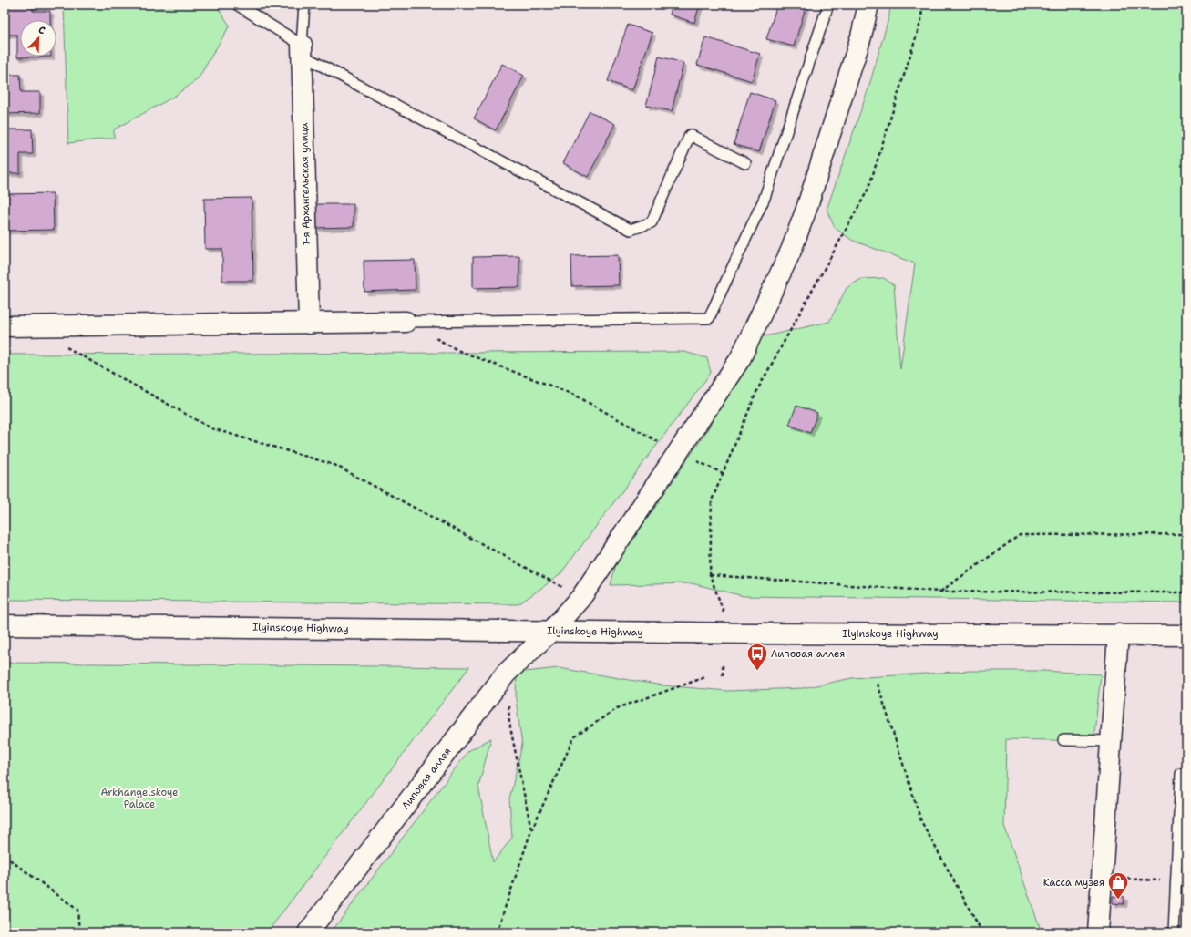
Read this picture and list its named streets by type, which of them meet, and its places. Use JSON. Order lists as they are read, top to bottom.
{
  "streets": {
    "street": ["1-я Архангельская улица", "Ilyinskoye Highway", "Липовая аллея"]
  },
  "crossings": [
    ["Ilyinskoye Highway", "Липовая аллея"]
  ],
  "parks": ["Arkhangelskoye Palace"],
  "places": {
    "bus stop": ["Липовая аллея"],
    "shop": ["Касса музея"]
  },
  "north": "top right"
}
